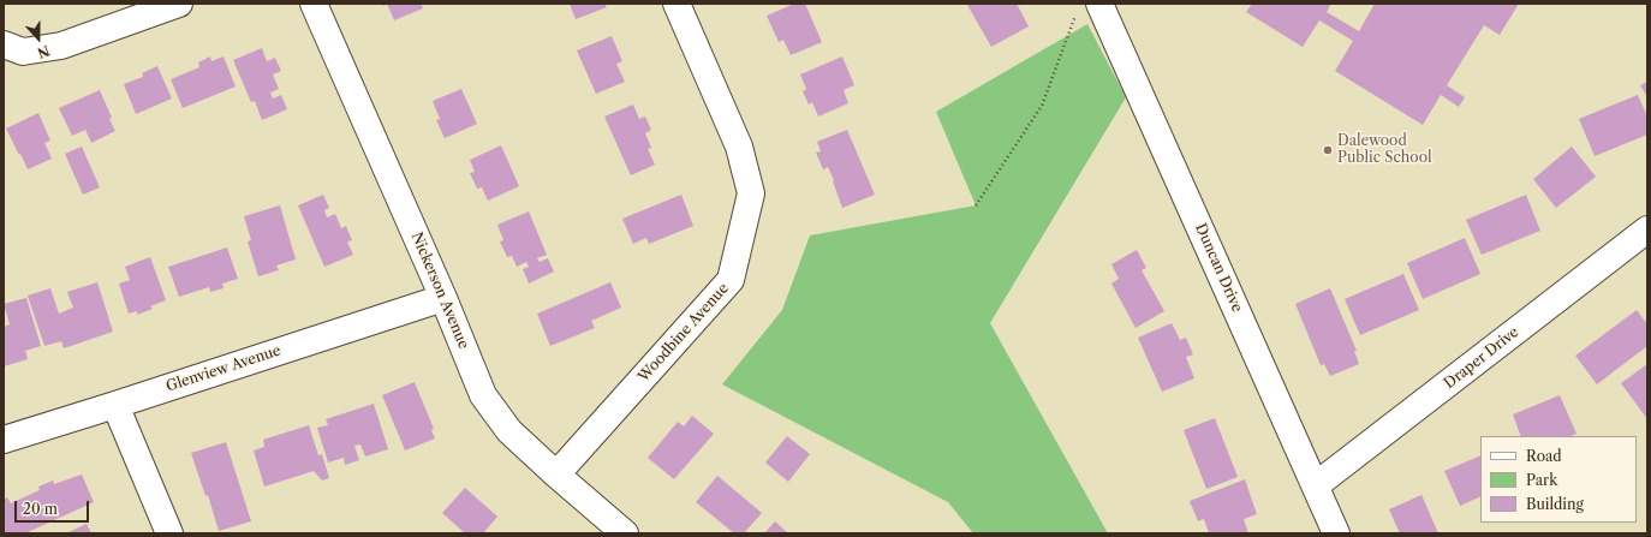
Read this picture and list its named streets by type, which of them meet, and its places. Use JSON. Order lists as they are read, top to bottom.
{
  "streets": {
    "street": [
      "Duncan Drive",
      "Nickerson Avenue",
      "Woodbine Avenue",
      "Draper Drive",
      "Glenview Avenue"
    ]
  },
  "crossings": [
    ["Duncan Drive", "Draper Drive"],
    ["Nickerson Avenue", "Woodbine Avenue"],
    ["Nickerson Avenue", "Glenview Avenue"]
  ],
  "places": ["Dalewood Public School"],
  "legend": ["Road", "Park", "Building"],
  "scale_bar": "20 m",
  "north": "bottom"
}
